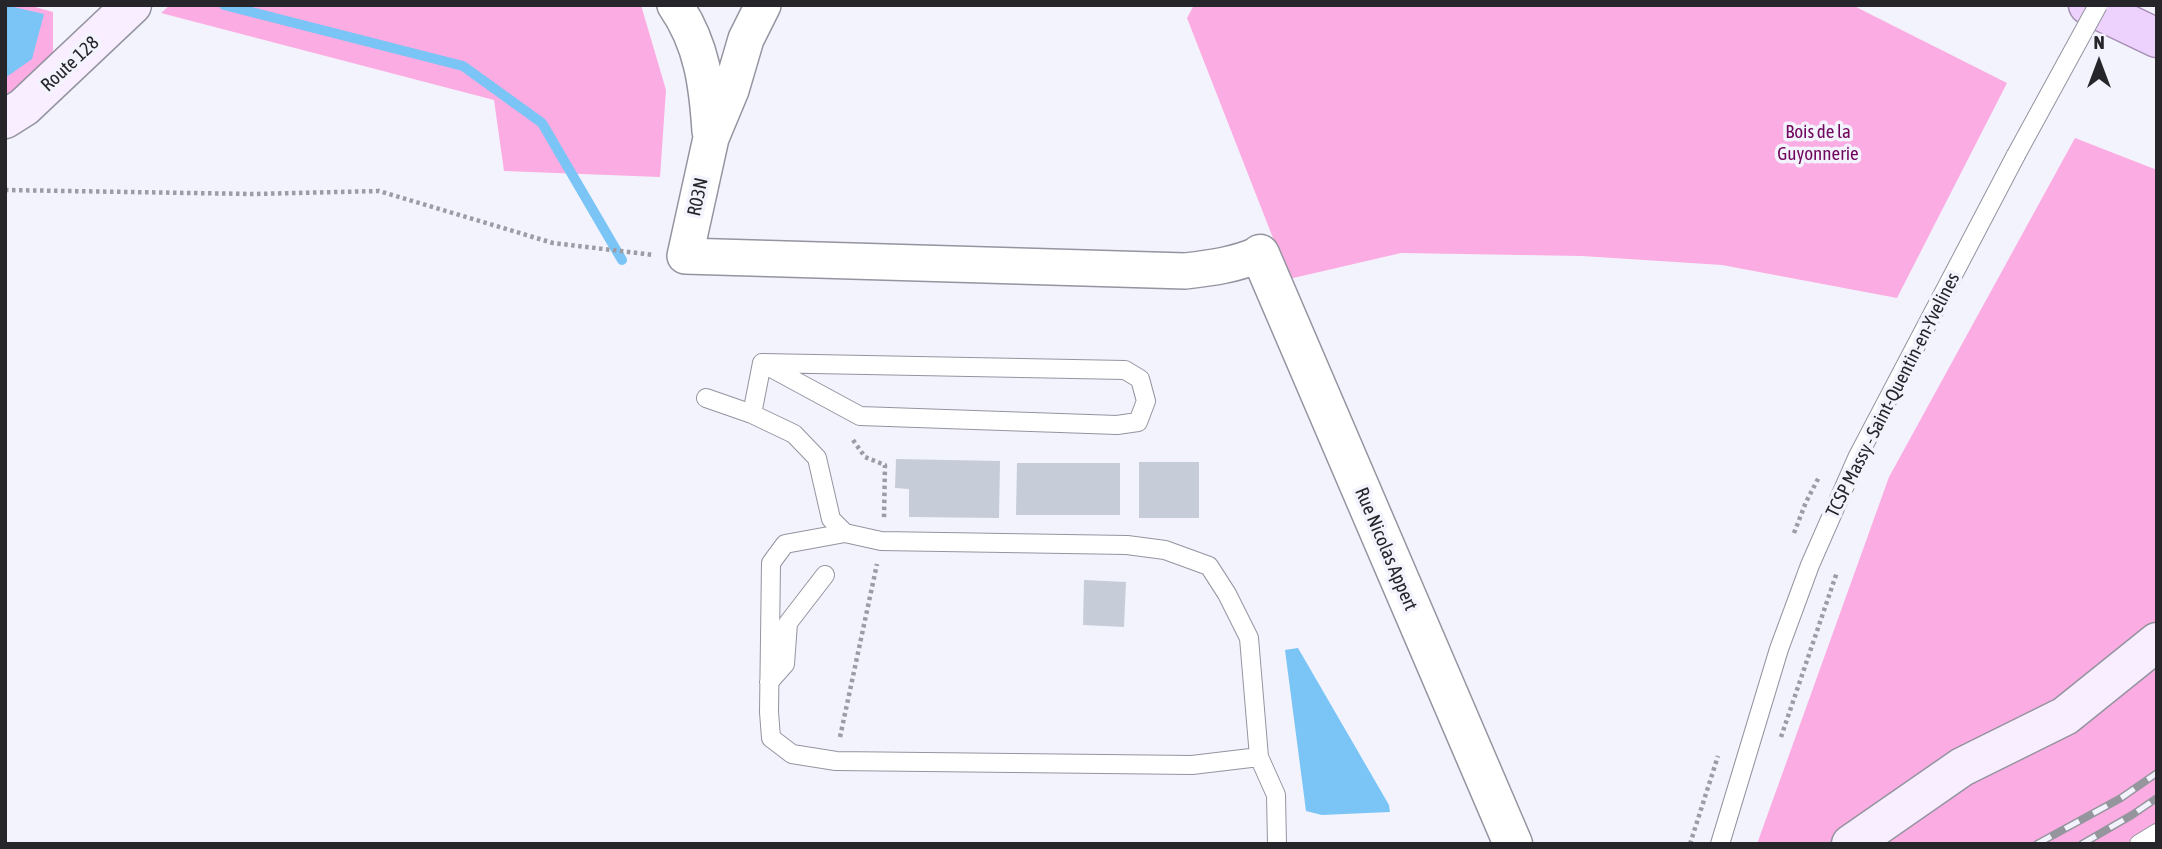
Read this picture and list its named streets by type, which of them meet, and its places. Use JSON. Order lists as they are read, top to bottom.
{
  "streets": {
    "main road": ["Route 128"],
    "street": ["R03N", "Rue Nicolas Appert"],
    "lane": ["TCSP Massy - Saint-Quentin-en-Yvelines"]
  },
  "parks": ["Bois de la Guyonnerie"],
  "north": "top"
}
